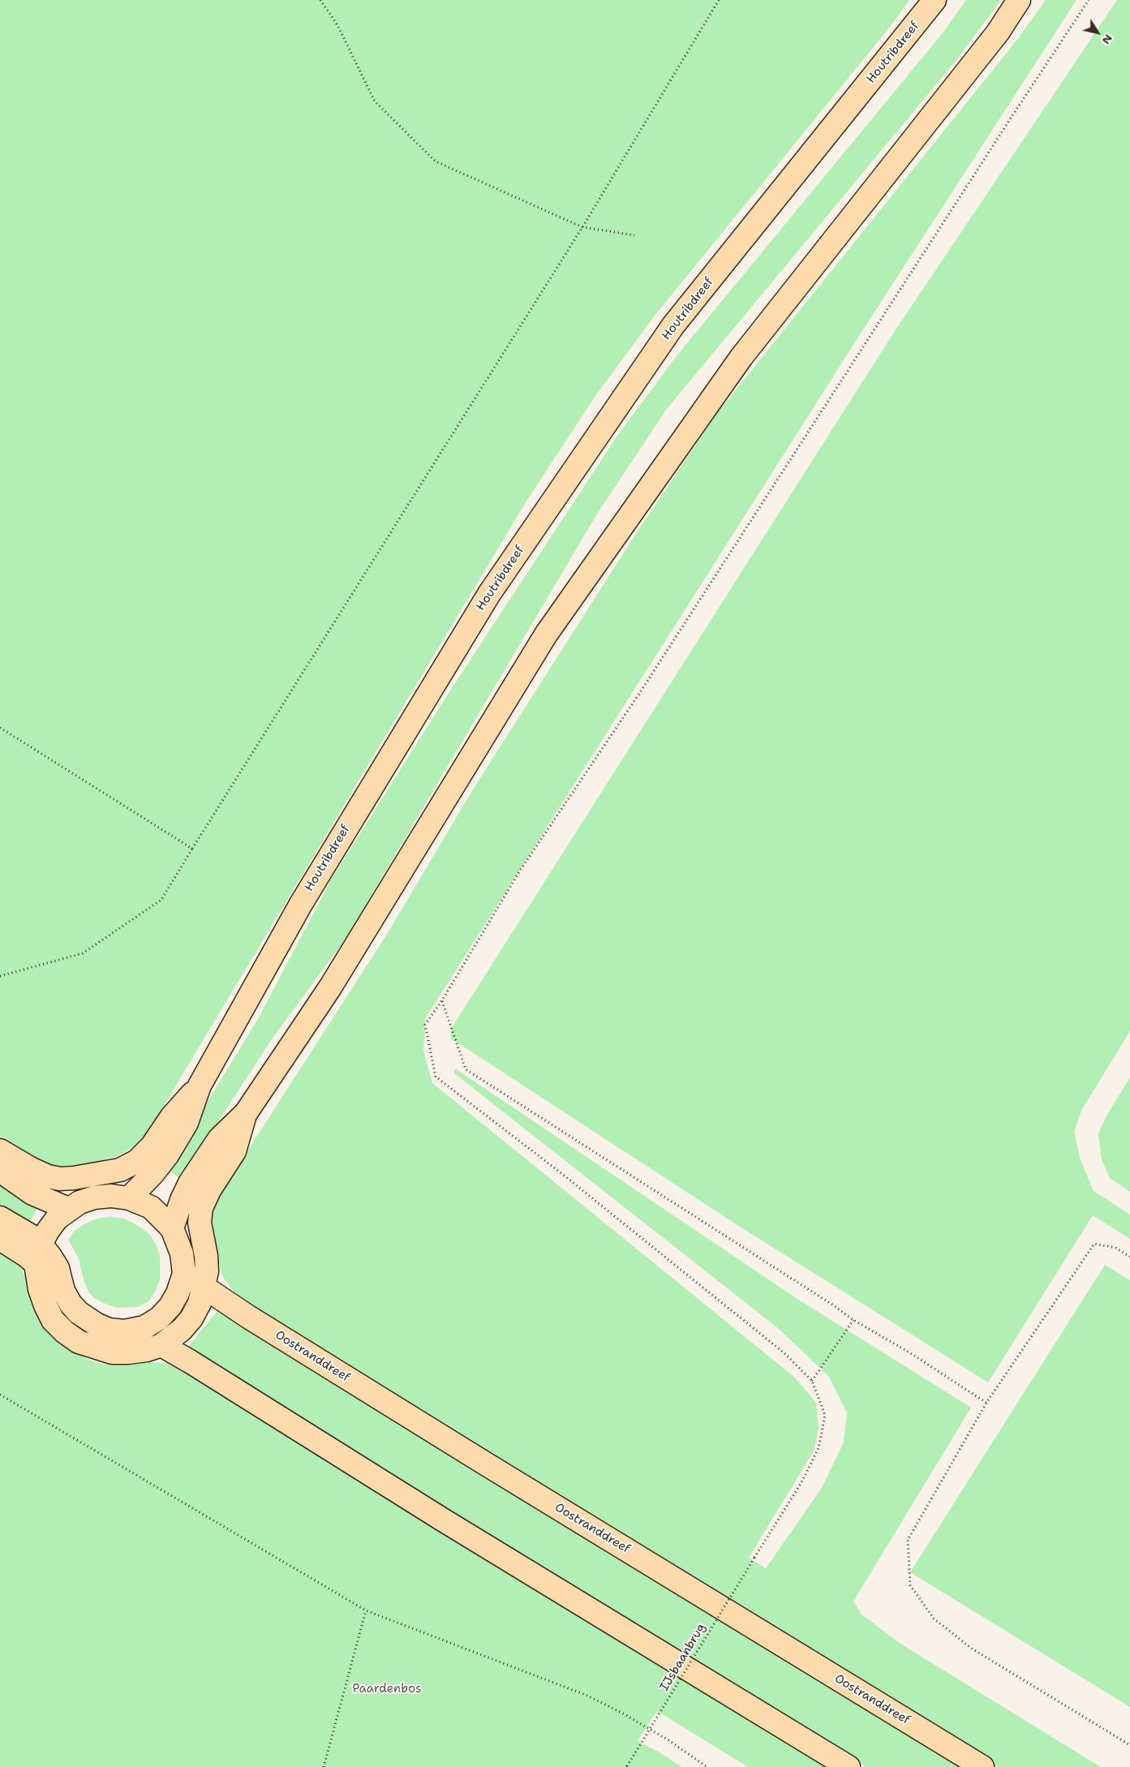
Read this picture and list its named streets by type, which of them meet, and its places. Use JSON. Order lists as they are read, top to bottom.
{
  "streets": {
    "main road": ["Houtribdreef", "Oostranddreef"],
    "path": ["IJsbaanbrug"]
  },
  "crossings": [
    ["Houtribdreef", "Oostranddreef"]
  ],
  "parks": ["Paardenbos"],
  "north": "bottom right"
}
